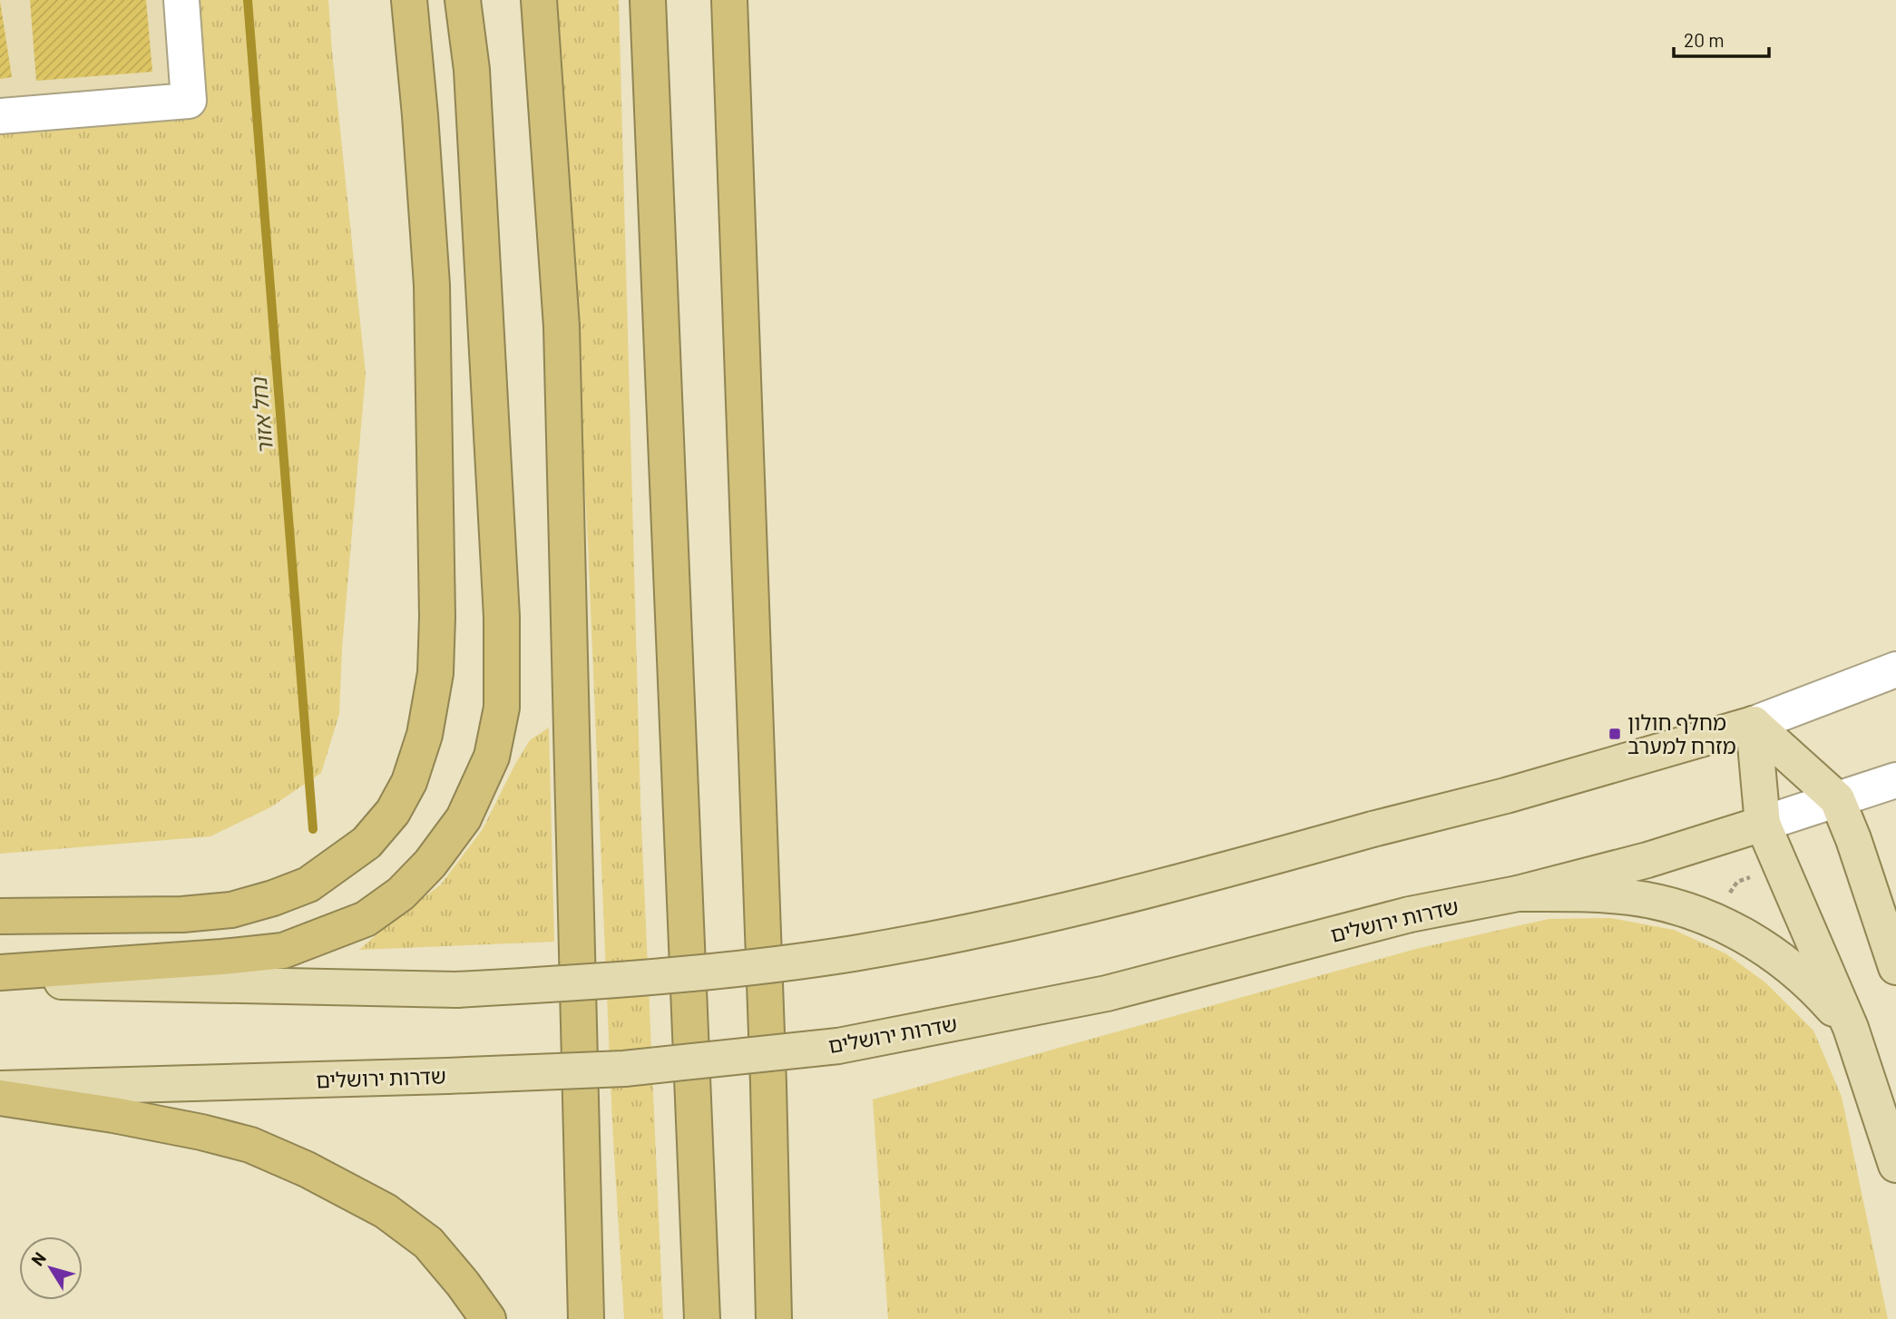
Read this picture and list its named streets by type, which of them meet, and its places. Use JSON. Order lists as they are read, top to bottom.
{
  "streets": {
    "main road": ["שדרות ירושלים"]
  },
  "water": ["נחל אזור"],
  "places": {
    "transit": ["מחלף חולון מזרח למערב"]
  },
  "scale_bar": "20 m",
  "north": "top left"
}
